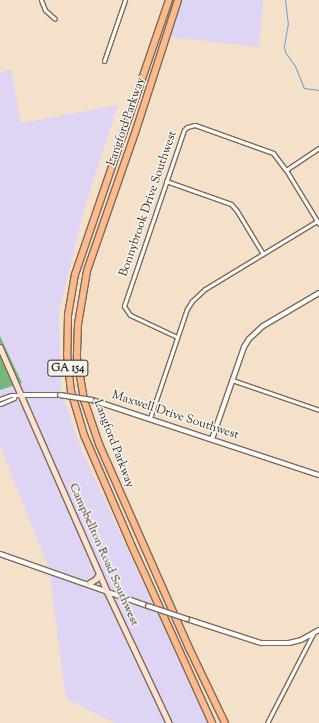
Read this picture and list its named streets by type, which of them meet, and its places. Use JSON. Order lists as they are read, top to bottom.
{
  "streets": {
    "highway": ["Langford Parkway", "GA 154"],
    "main road": ["Campbellton Road Southwest"],
    "street": ["Bonnybrook Drive Southwest", "Maxwell Drive Southwest"]
  },
  "crossings": [
    ["Maxwell Drive Southwest", "Campbellton Road Southwest"]
  ]
}
